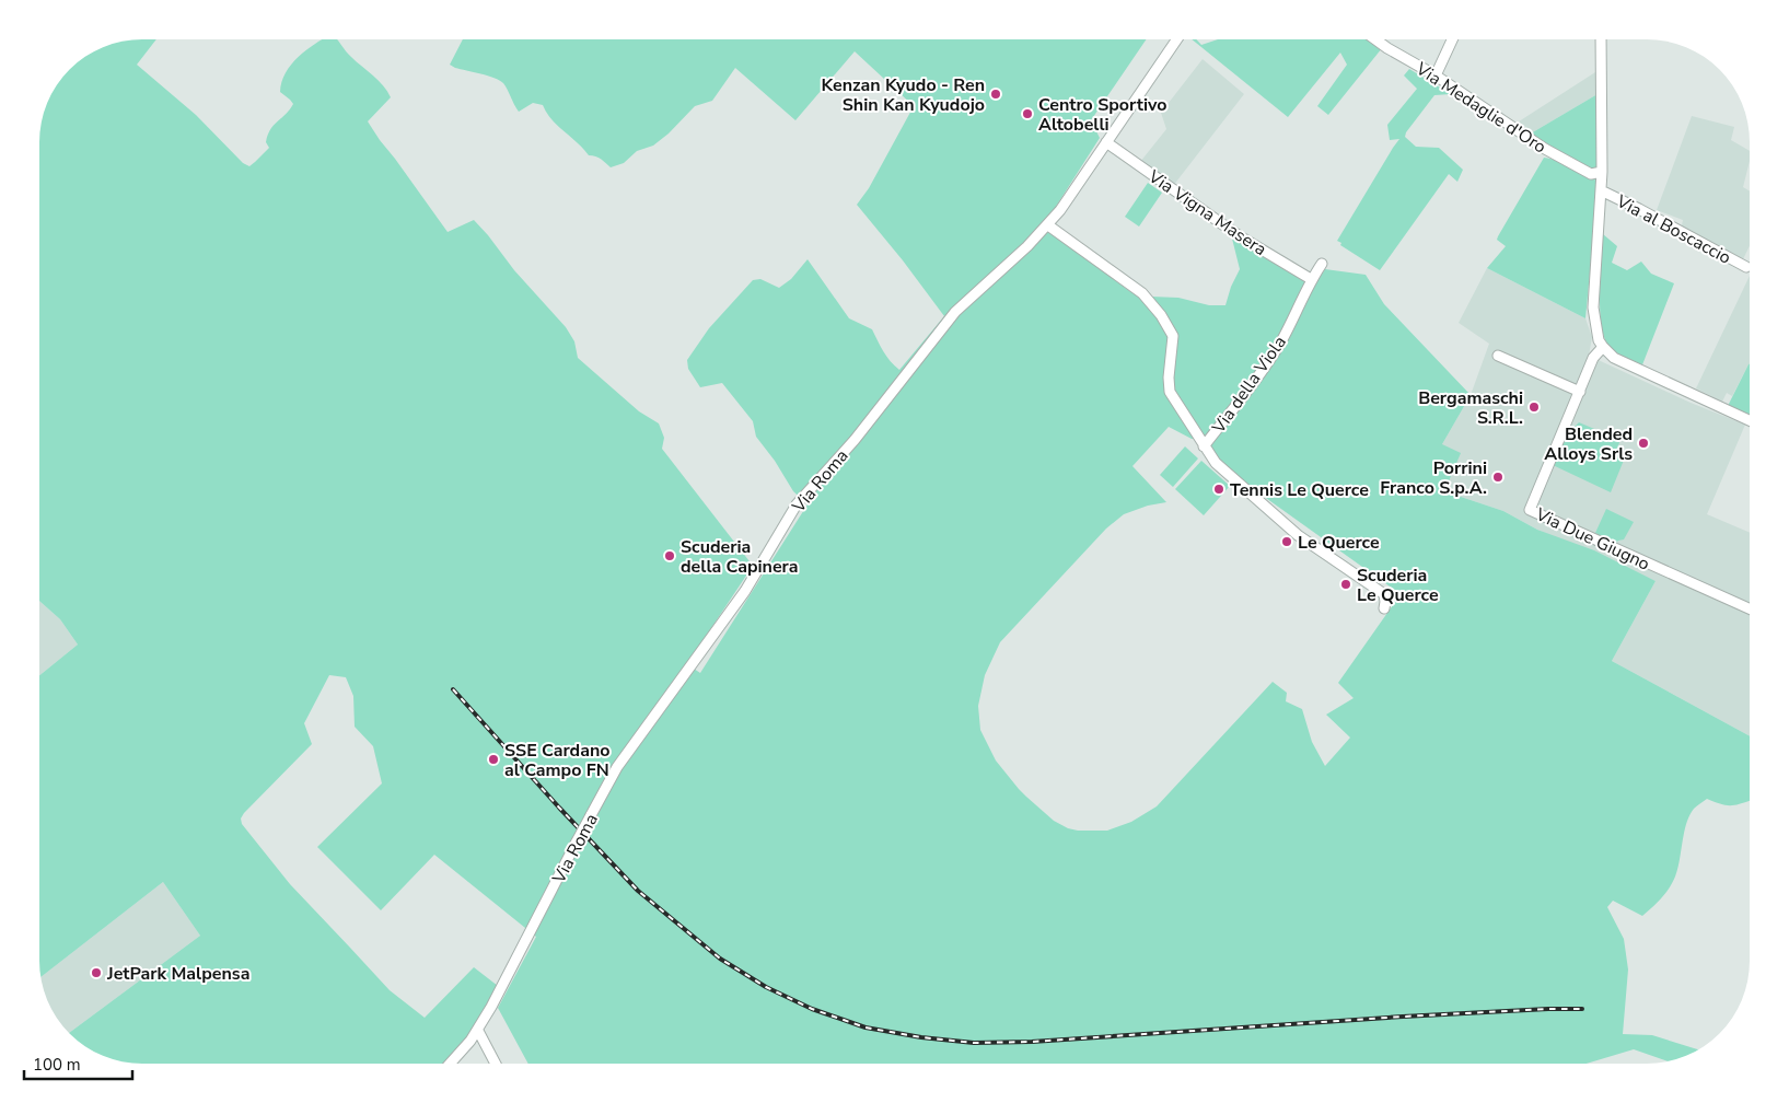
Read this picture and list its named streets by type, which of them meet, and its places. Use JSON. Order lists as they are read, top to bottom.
{
  "streets": {
    "street": [
      "Via Medaglie d'Oro",
      "Via Vigna Masera",
      "Via al Boscaccio",
      "Via della Viola",
      "Via Roma",
      "Via Due Giugno"
    ]
  },
  "crossings": [
    ["Via Vigna Masera", "Via della Viola"],
    ["Via Vigna Masera", "Via Roma"]
  ],
  "places": [
    "Kenzan Kyudo - Ren Shin Kan Kyudojo",
    "Centro Sportivo Altobelli",
    "Bergamaschi S.R.L.",
    "Blended Alloys Srls",
    "Porrini Franco S.p.A.",
    "Tennis Le Querce",
    "Le Querce",
    "Scuderia della Capinera",
    "Scuderia Le Querce",
    "SSE Cardano al Campo FN",
    "JetPark Malpensa"
  ],
  "scale_bar": "100 m"
}
